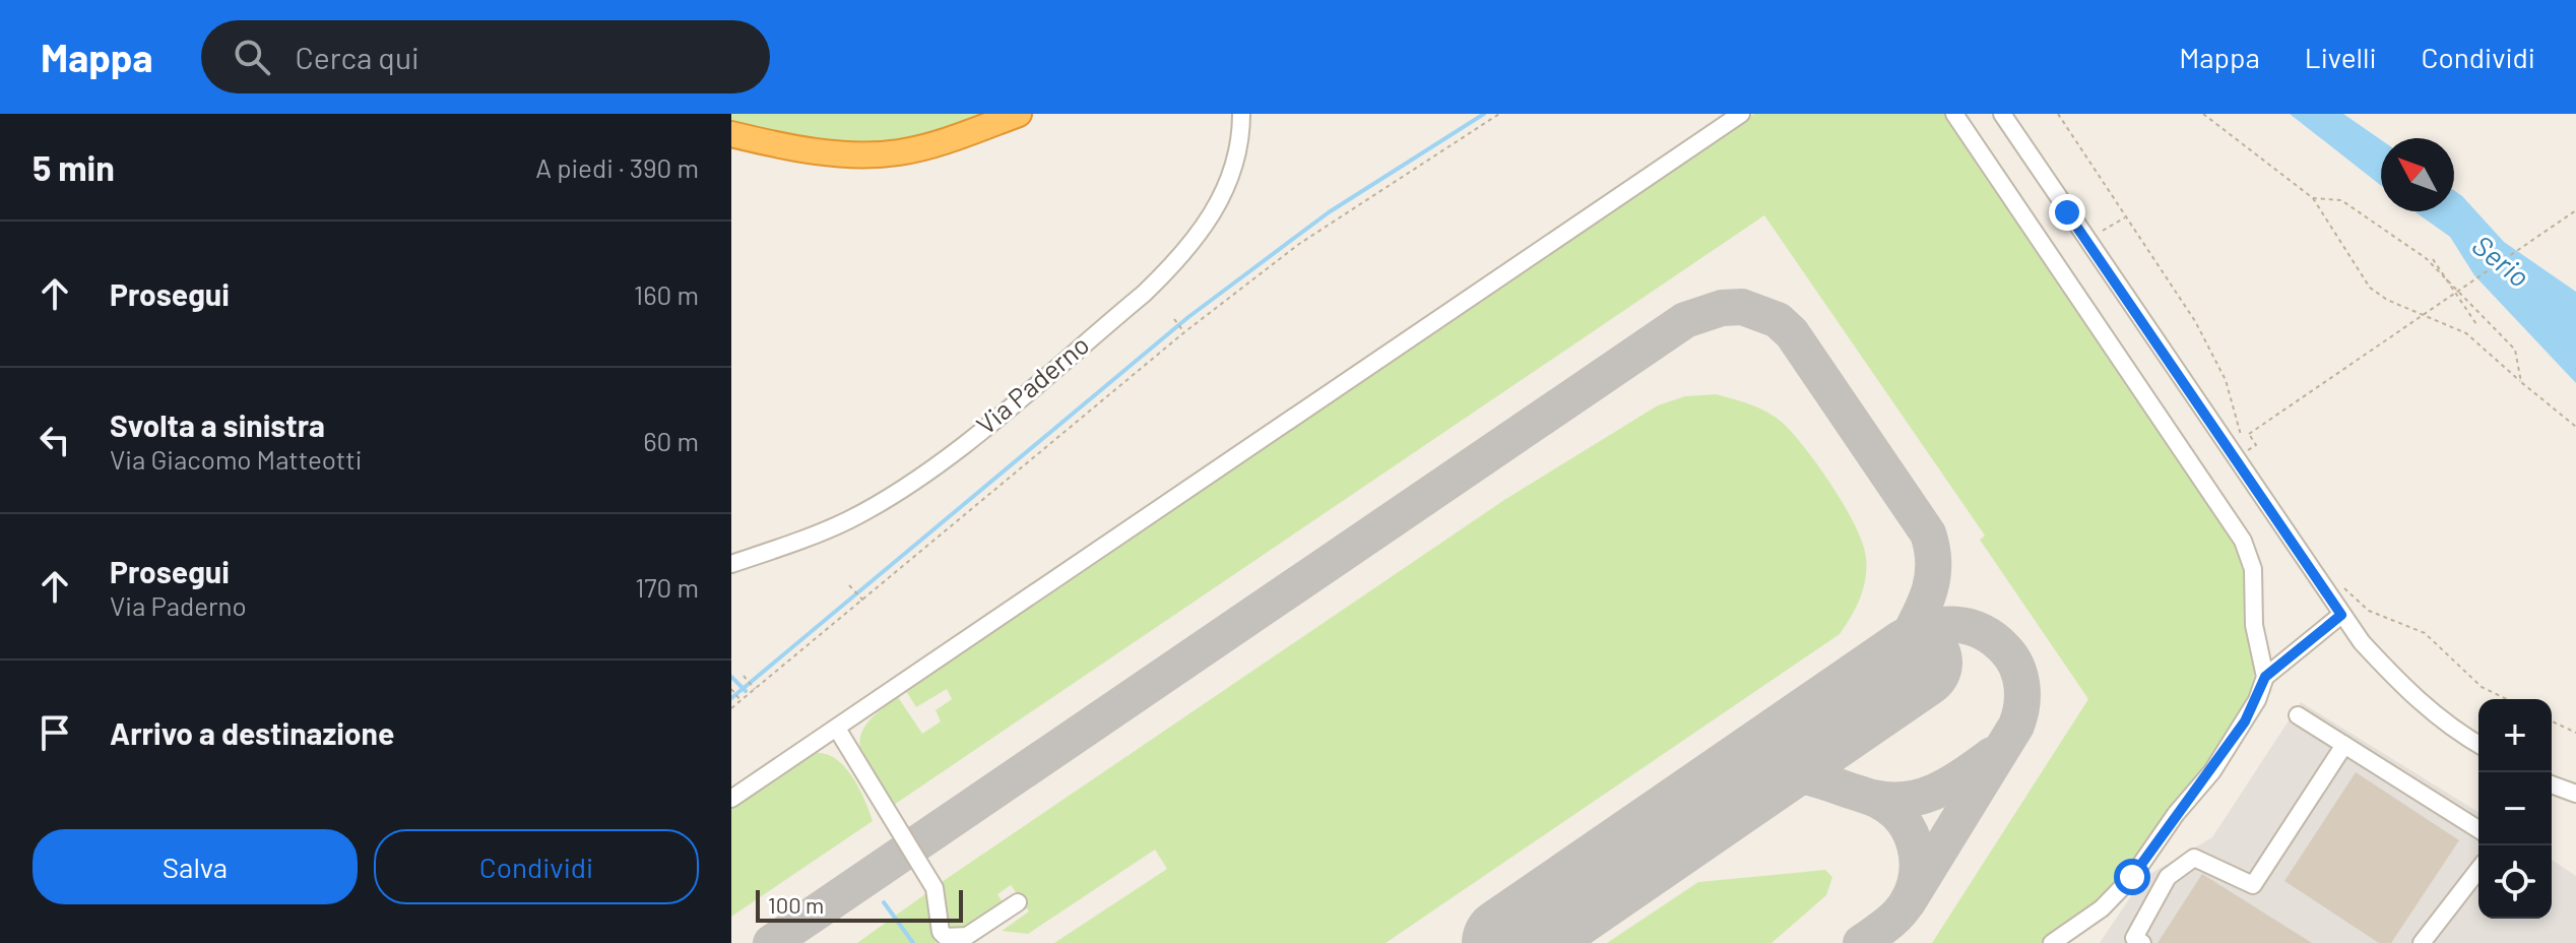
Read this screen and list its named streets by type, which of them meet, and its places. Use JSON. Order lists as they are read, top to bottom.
{
  "streets": {
    "street": ["Via Paderno"]
  },
  "water": ["Serio"],
  "scale_bar": "100 m",
  "north": "top left",
  "page": {
    "header": "Mappa",
    "search": "Cerca qui",
    "nav": ["Mappa", "Livelli", "Condividi"],
    "heading": ["5 min", "A piedi · 390 m"],
    "list": [
      ["Prosegui", "160 m"],
      ["Svolta a sinistra", "Via Giacomo Matteotti", "60 m"],
      ["Prosegui", "Via Paderno", "170 m"],
      "Arrivo a destinazione"
    ],
    "map_buttons": ["+", "−"],
    "buttons": ["Salva", "Condividi"],
    "scale": "100 m"
  }
}
